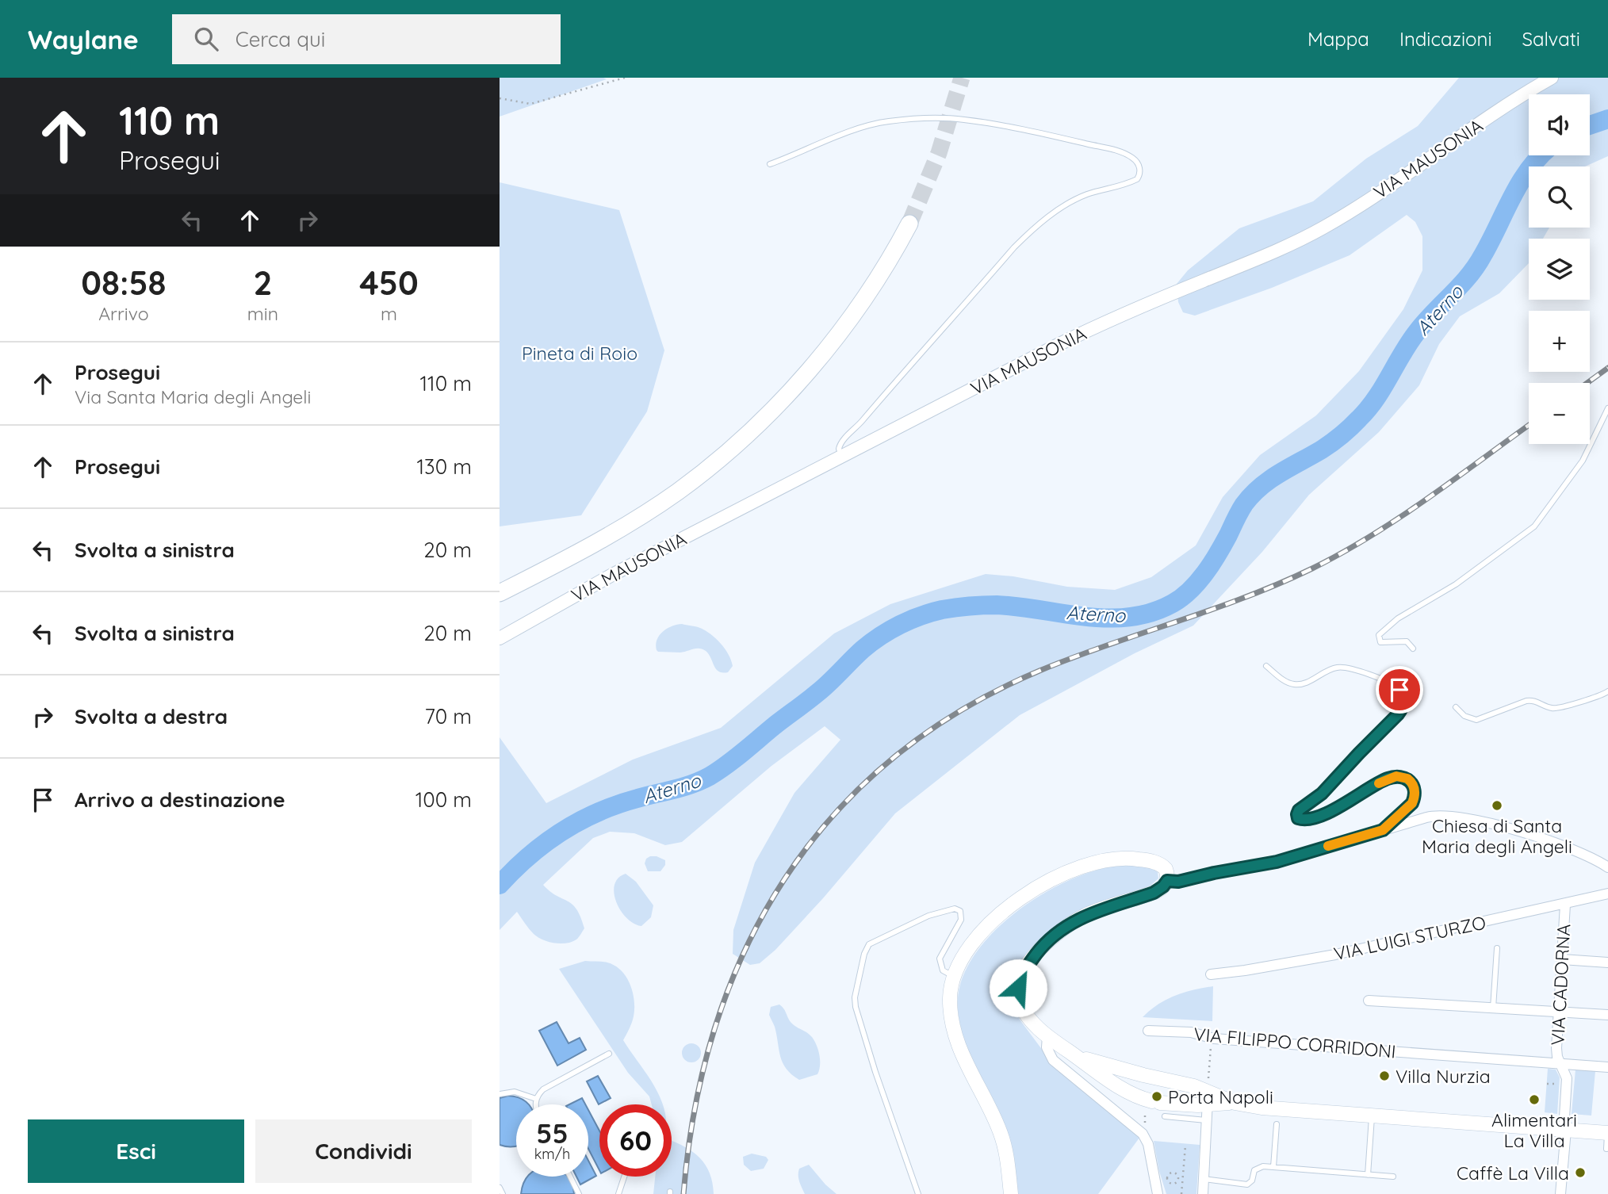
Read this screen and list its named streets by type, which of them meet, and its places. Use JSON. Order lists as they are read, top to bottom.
{
  "streets": {
    "main road": ["VIA MAUSONIA"],
    "street": ["VIA LUIGI STURZO", "VIA CADORNA", "VIA FILIPPO CORRIDONI"]
  },
  "crossings": [
    ["VIA LUIGI STURZO", "VIA CADORNA"],
    ["VIA CADORNA", "VIA FILIPPO CORRIDONI"]
  ],
  "water": ["Aterno"],
  "parks": ["Pineta di Roio"],
  "places": [
    "Chiesa di Santa Maria degli Angeli",
    "Villa Nurzia",
    "Porta Napoli",
    "Alimentari La Villa",
    "Caffè La Villa"
  ],
  "page": {
    "header": "Waylane",
    "search": "Cerca qui",
    "nav": ["Mappa", "Indicazioni", "Salvati"],
    "turn": ["110 m", "Prosegui"],
    "map_buttons": ["+", "−"],
    "eta": [
      "08:58",
      "Arrivo",
      "2",
      "min",
      "450",
      "m"
    ],
    "list": [
      {
        "name": "Prosegui",
        "note": "Via Santa Maria degli Angeli",
        "value": "110 m"
      },
      {
        "name": "Prosegui",
        "value": "130 m"
      },
      {
        "name": "Svolta a sinistra",
        "value": "20 m"
      },
      {
        "name": "Svolta a sinistra",
        "value": "20 m"
      },
      {
        "name": "Svolta a destra",
        "value": "70 m"
      },
      {
        "name": "Arrivo a destinazione",
        "value": "100 m"
      }
    ],
    "speed": "55 km/h",
    "limit": "60",
    "buttons": ["Esci", "Condividi"]
  }
}
